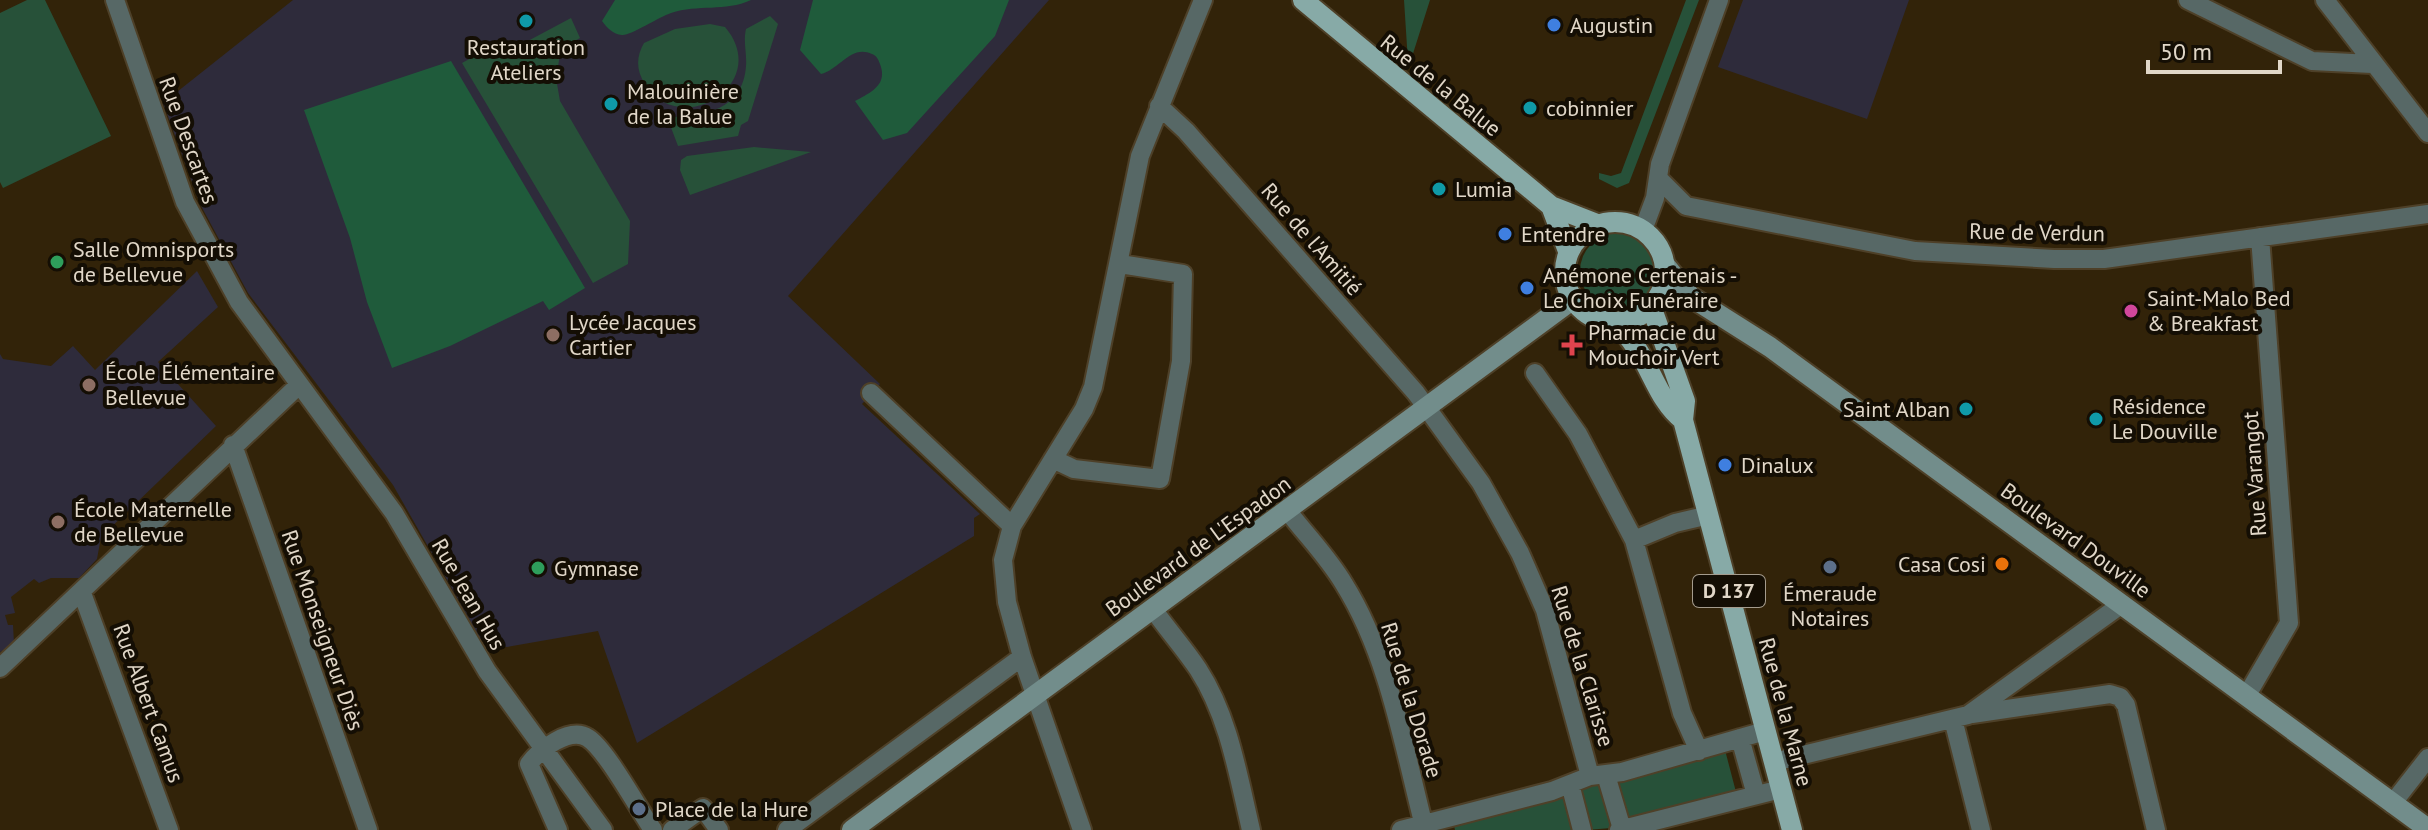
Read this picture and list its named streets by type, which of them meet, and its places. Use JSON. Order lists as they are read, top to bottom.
{
  "streets": {
    "main road": ["Rue de la Balue", "D 137", "Rue de la Marne"],
    "street": [
      "Rue Descartes",
      "Rue de Verdun",
      "Rue de l'Amitié",
      "Rue Varangot",
      "Boulevard Douville",
      "Boulevard de L'Espadon",
      "Rue Jean Hus",
      "Rue Monseigneur Diès",
      "Rue de la Clarisse",
      "Rue de la Dorade",
      "Rue Albert Camus"
    ]
  },
  "crossings": [
    ["Rue de la Balue", "Boulevard de L'Espadon"],
    ["Rue de la Balue", "Rue de la Marne"],
    ["Rue Descartes", "Rue Jean Hus"],
    ["Rue de Verdun", "Rue Varangot"],
    ["Rue de l'Amitié", "Boulevard de L'Espadon"],
    ["Rue de l'Amitié", "Rue de la Clarisse"],
    ["Rue Varangot", "Boulevard Douville"],
    ["Boulevard de L'Espadon", "Rue de la Clarisse"],
    ["Boulevard de L'Espadon", "Rue de la Dorade"],
    ["Boulevard de L'Espadon", "Rue de la Marne"]
  ],
  "places": {
    "other": [
      "Restauration Ateliers",
      "Augustin",
      "Malouinière de la Balue",
      "cobinnier",
      "Lumia",
      "Entendre",
      "Salle Omnisports de Bellevue",
      "Anémone Certenais - Le Choix Funéraire",
      "Saint-Malo Bed & Breakfast",
      "Lycée Jacques Cartier",
      "École Élémentaire Bellevue",
      "Saint Alban",
      "Résidence Le Douville",
      "Dinalux",
      "École Maternelle de Bellevue",
      "Casa Cosi",
      "Émeraude Notaires",
      "Gymnase",
      "Place de la Hure"
    ],
    "health": ["Pharmacie du Mouchoir Vert"]
  },
  "scale_bar": "50 m"
}
